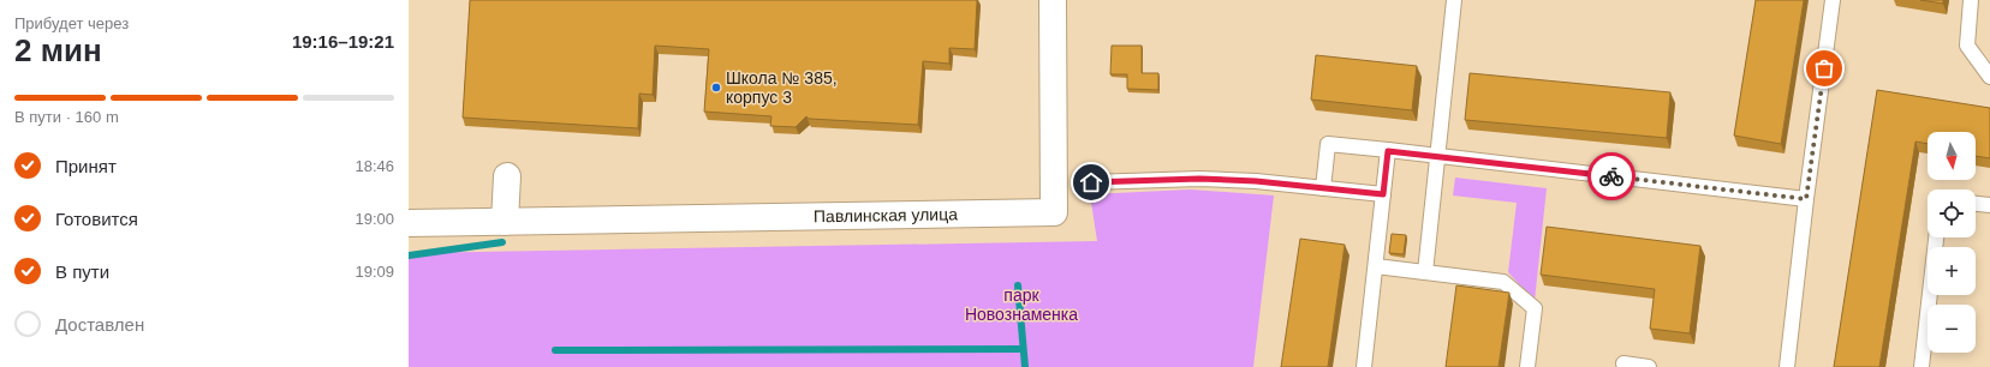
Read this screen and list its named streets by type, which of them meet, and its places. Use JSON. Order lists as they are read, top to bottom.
{
  "streets": {
    "street": ["Павлинская улица"]
  },
  "parks": ["парк Новознаменка"],
  "places": ["Школа № 385, корпус 3"],
  "north": "bottom",
  "page": {
    "heading": ["2 мин", "Прибудет через", "19:16–19:21"],
    "bar": "В пути · 160 m",
    "map_buttons": ["+", "−"],
    "list": [
      ["Принят", "18:46"],
      ["Готовится", "19:00"],
      ["В пути", "19:09"],
      "Доставлен"
    ]
  }
}
